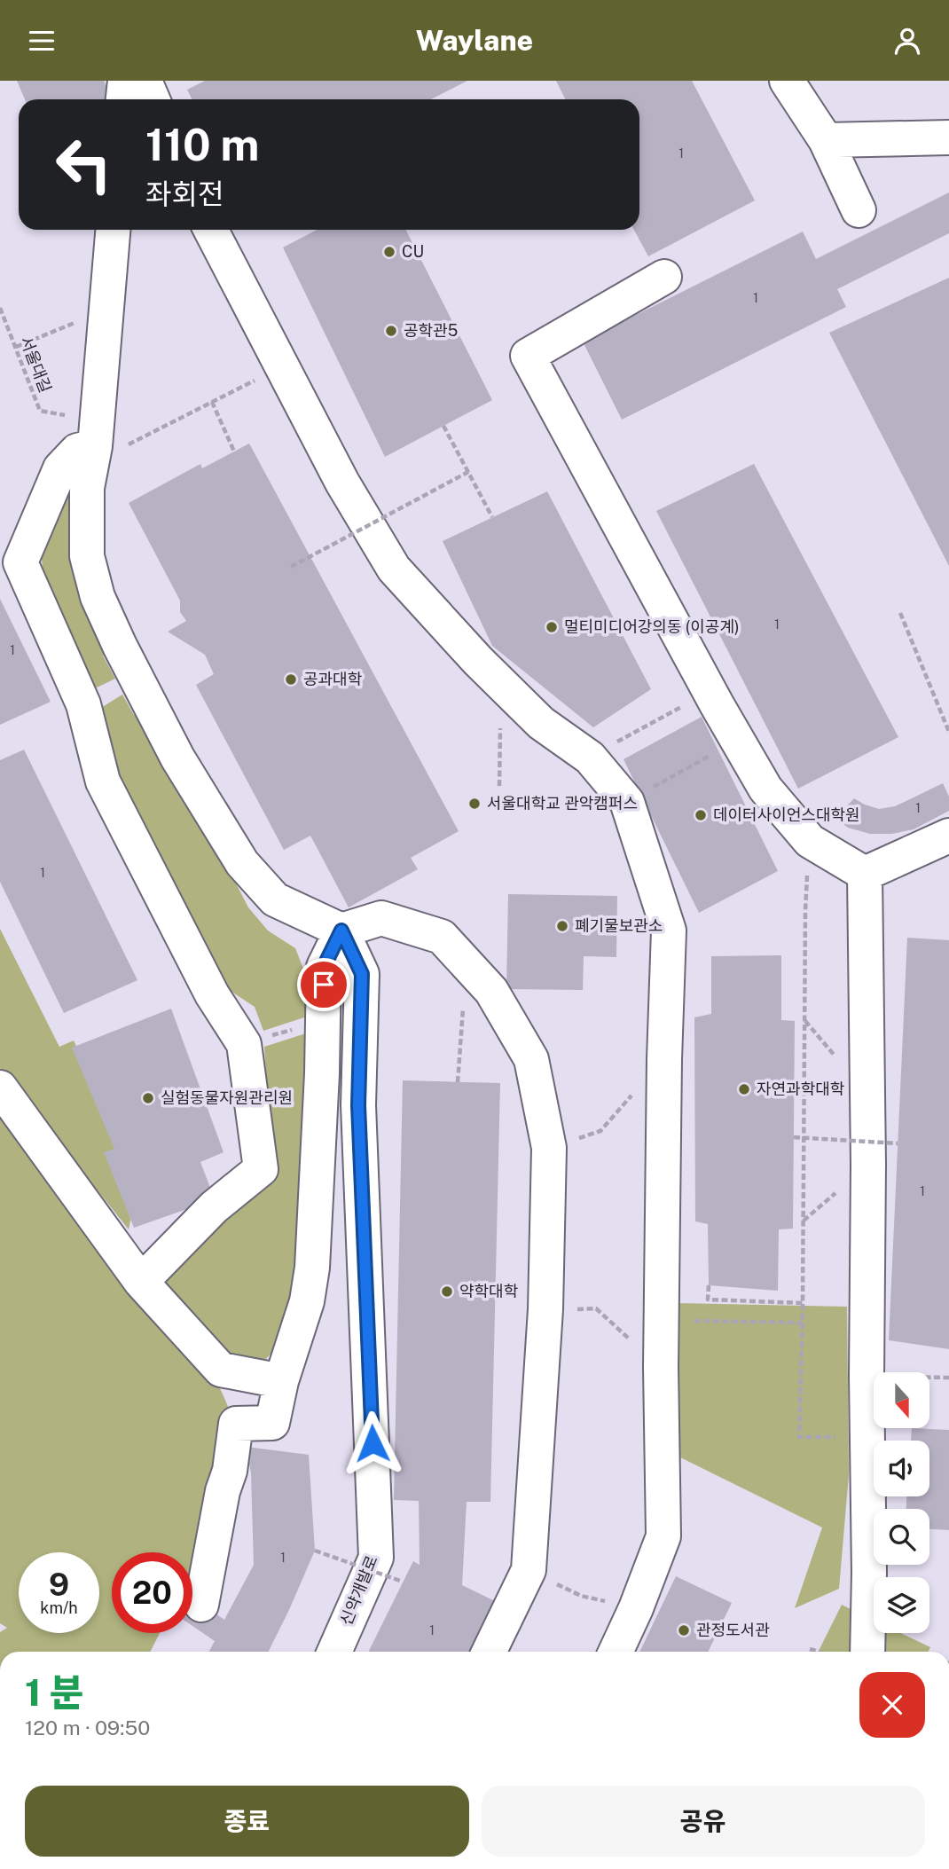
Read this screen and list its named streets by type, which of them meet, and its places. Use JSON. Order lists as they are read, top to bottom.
{
  "streets": {
    "street": ["신약개발로"],
    "path": ["서울대길"]
  },
  "places": [
    "CU",
    "공학관5",
    "멀티미디어강의동 (이공계)",
    "공과대학",
    "서울대학교 관악캠퍼스",
    "데이터사이언스대학원",
    "폐기물보관소",
    "자연과학대학",
    "실험동물자원관리원",
    "약학대학",
    "관정도서관"
  ],
  "house_numbers": [
    "1",
    "1",
    "1",
    "1",
    "1",
    "1",
    "1",
    "1",
    "1"
  ],
  "north": "bottom",
  "page": {
    "header": "Waylane",
    "turn": ["110 m", "좌회전"],
    "speed": "9 km/h",
    "limit": "20",
    "heading": ["1 분", "120 m · 09:50"],
    "buttons": ["종료", "공유"]
  }
}
